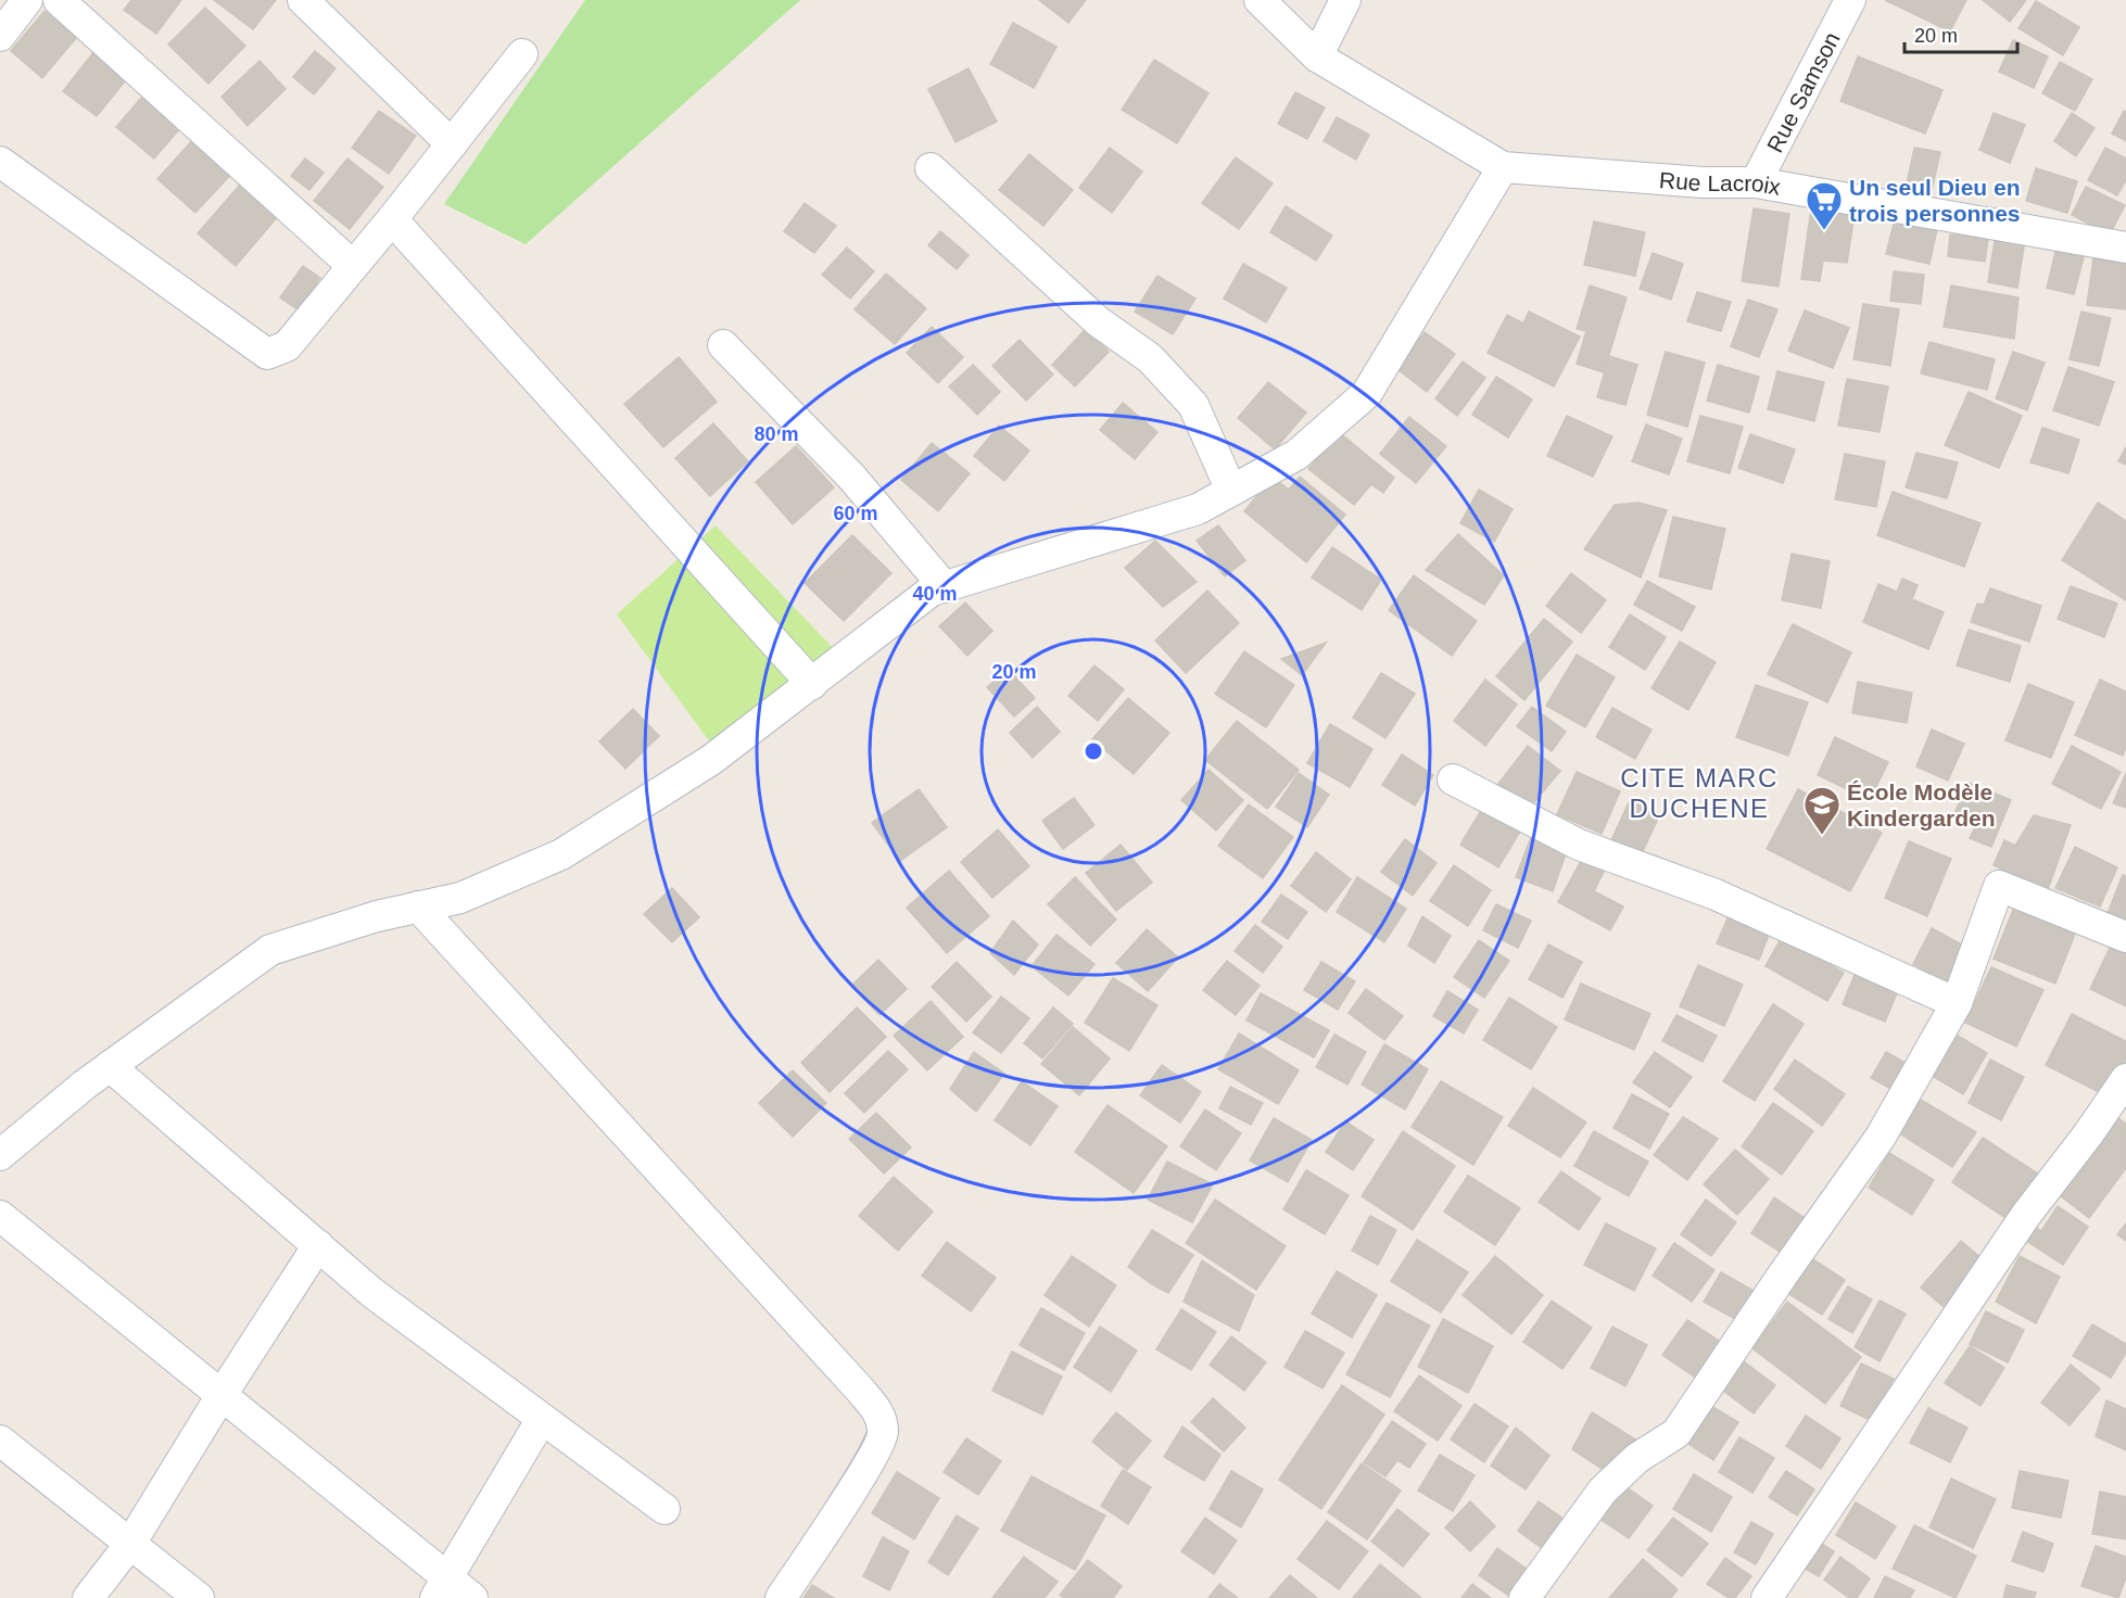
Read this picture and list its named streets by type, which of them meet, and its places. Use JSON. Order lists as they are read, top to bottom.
{
  "streets": {
    "street": ["Rue Samson", "Rue Lacroix"]
  },
  "crossings": [
    ["Rue Samson", "Rue Lacroix"]
  ],
  "districts": ["CITE MARC DUCHENE"],
  "places": {
    "supermarket": ["Un seul Dieu en trois personnes"],
    "school or university": ["École Modèle Kindergarden"]
  },
  "scale_bar": "20 m",
  "rings": [
    "80 m",
    "60 m",
    "40 m",
    "20 m"
  ]
}
